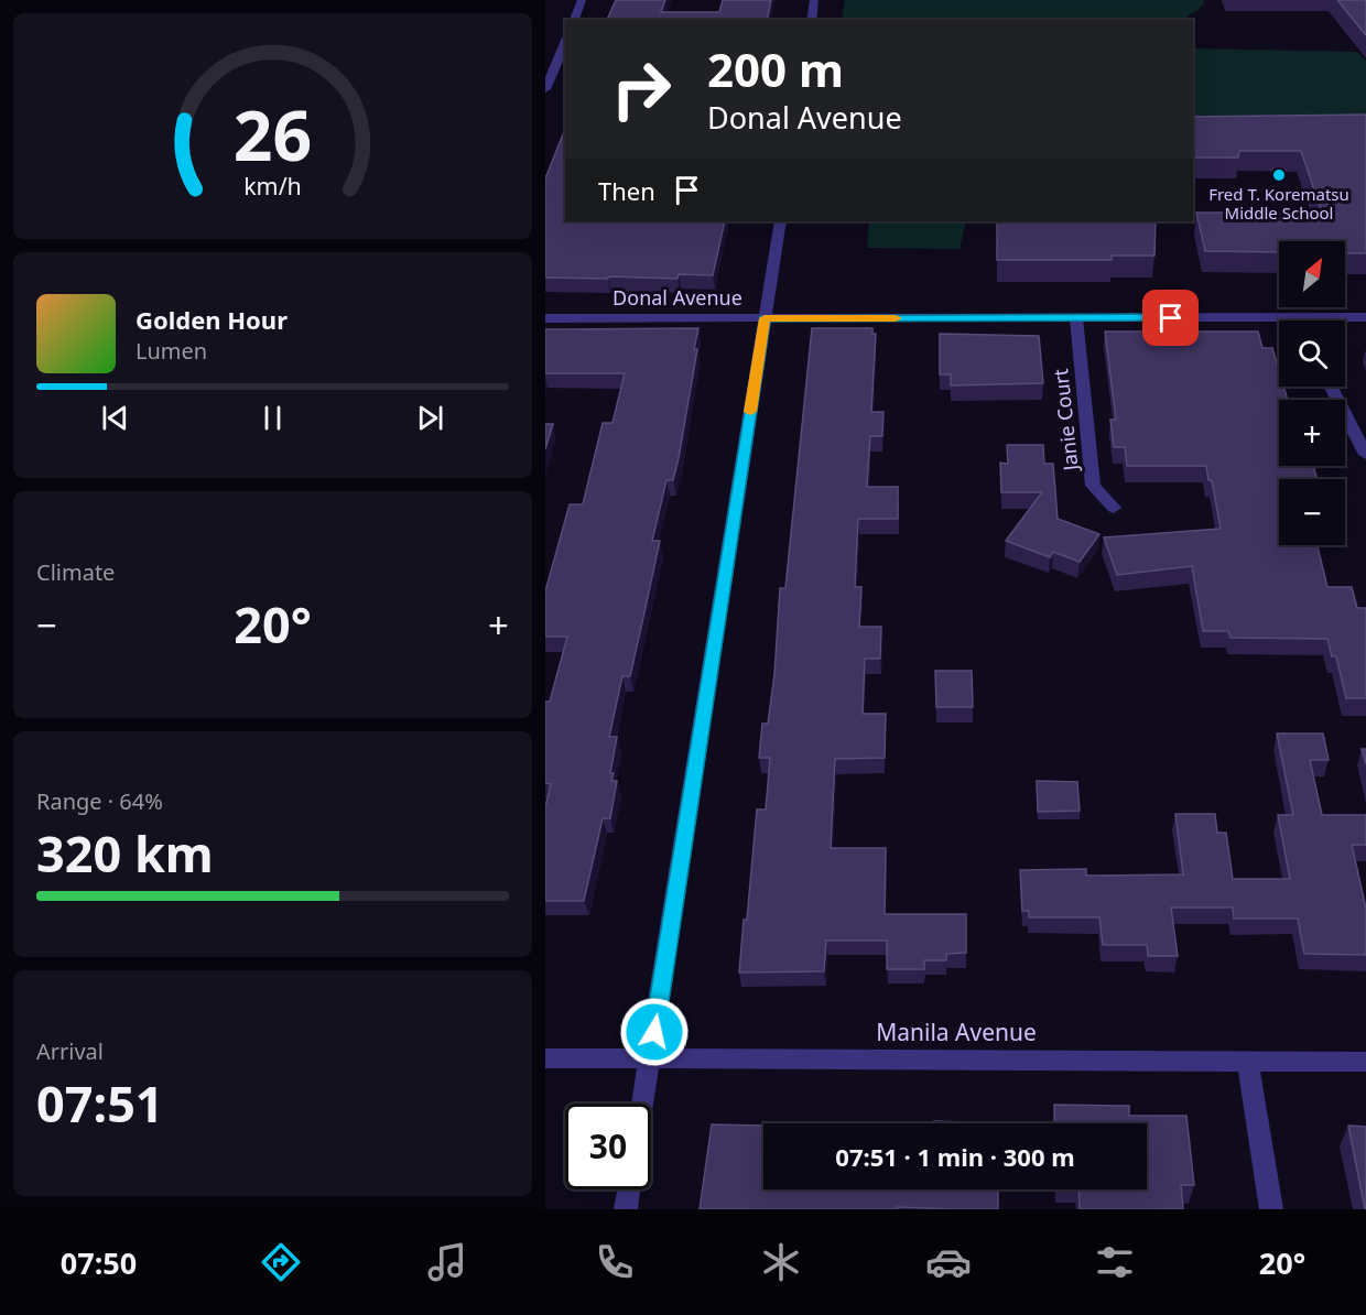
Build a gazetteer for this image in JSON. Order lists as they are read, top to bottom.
{
  "streets": {
    "street": ["Donal Avenue", "Janie Court", "Manila Avenue"]
  },
  "crossings": [
    ["Donal Avenue", "Janie Court"]
  ],
  "places": ["Fred T. Korematsu Middle School"],
  "north": "top right",
  "page": {
    "turn": ["200 m", "Donal Avenue"],
    "then": "Then",
    "map_buttons": ["+", "−"],
    "song": ["Golden Hour", "Lumen"],
    "tile": [
      "Climate",
      ["Range · 64%", "320 km"],
      ["Arrival", "07:51"]
    ],
    "heat": ["−", "20°", "+"],
    "limit": "30",
    "trip": "07:51 · 1 min · 300 m",
    "tabs": ["07:50", "20°"],
    "gauge": ["26", "km/h"]
  }
}
